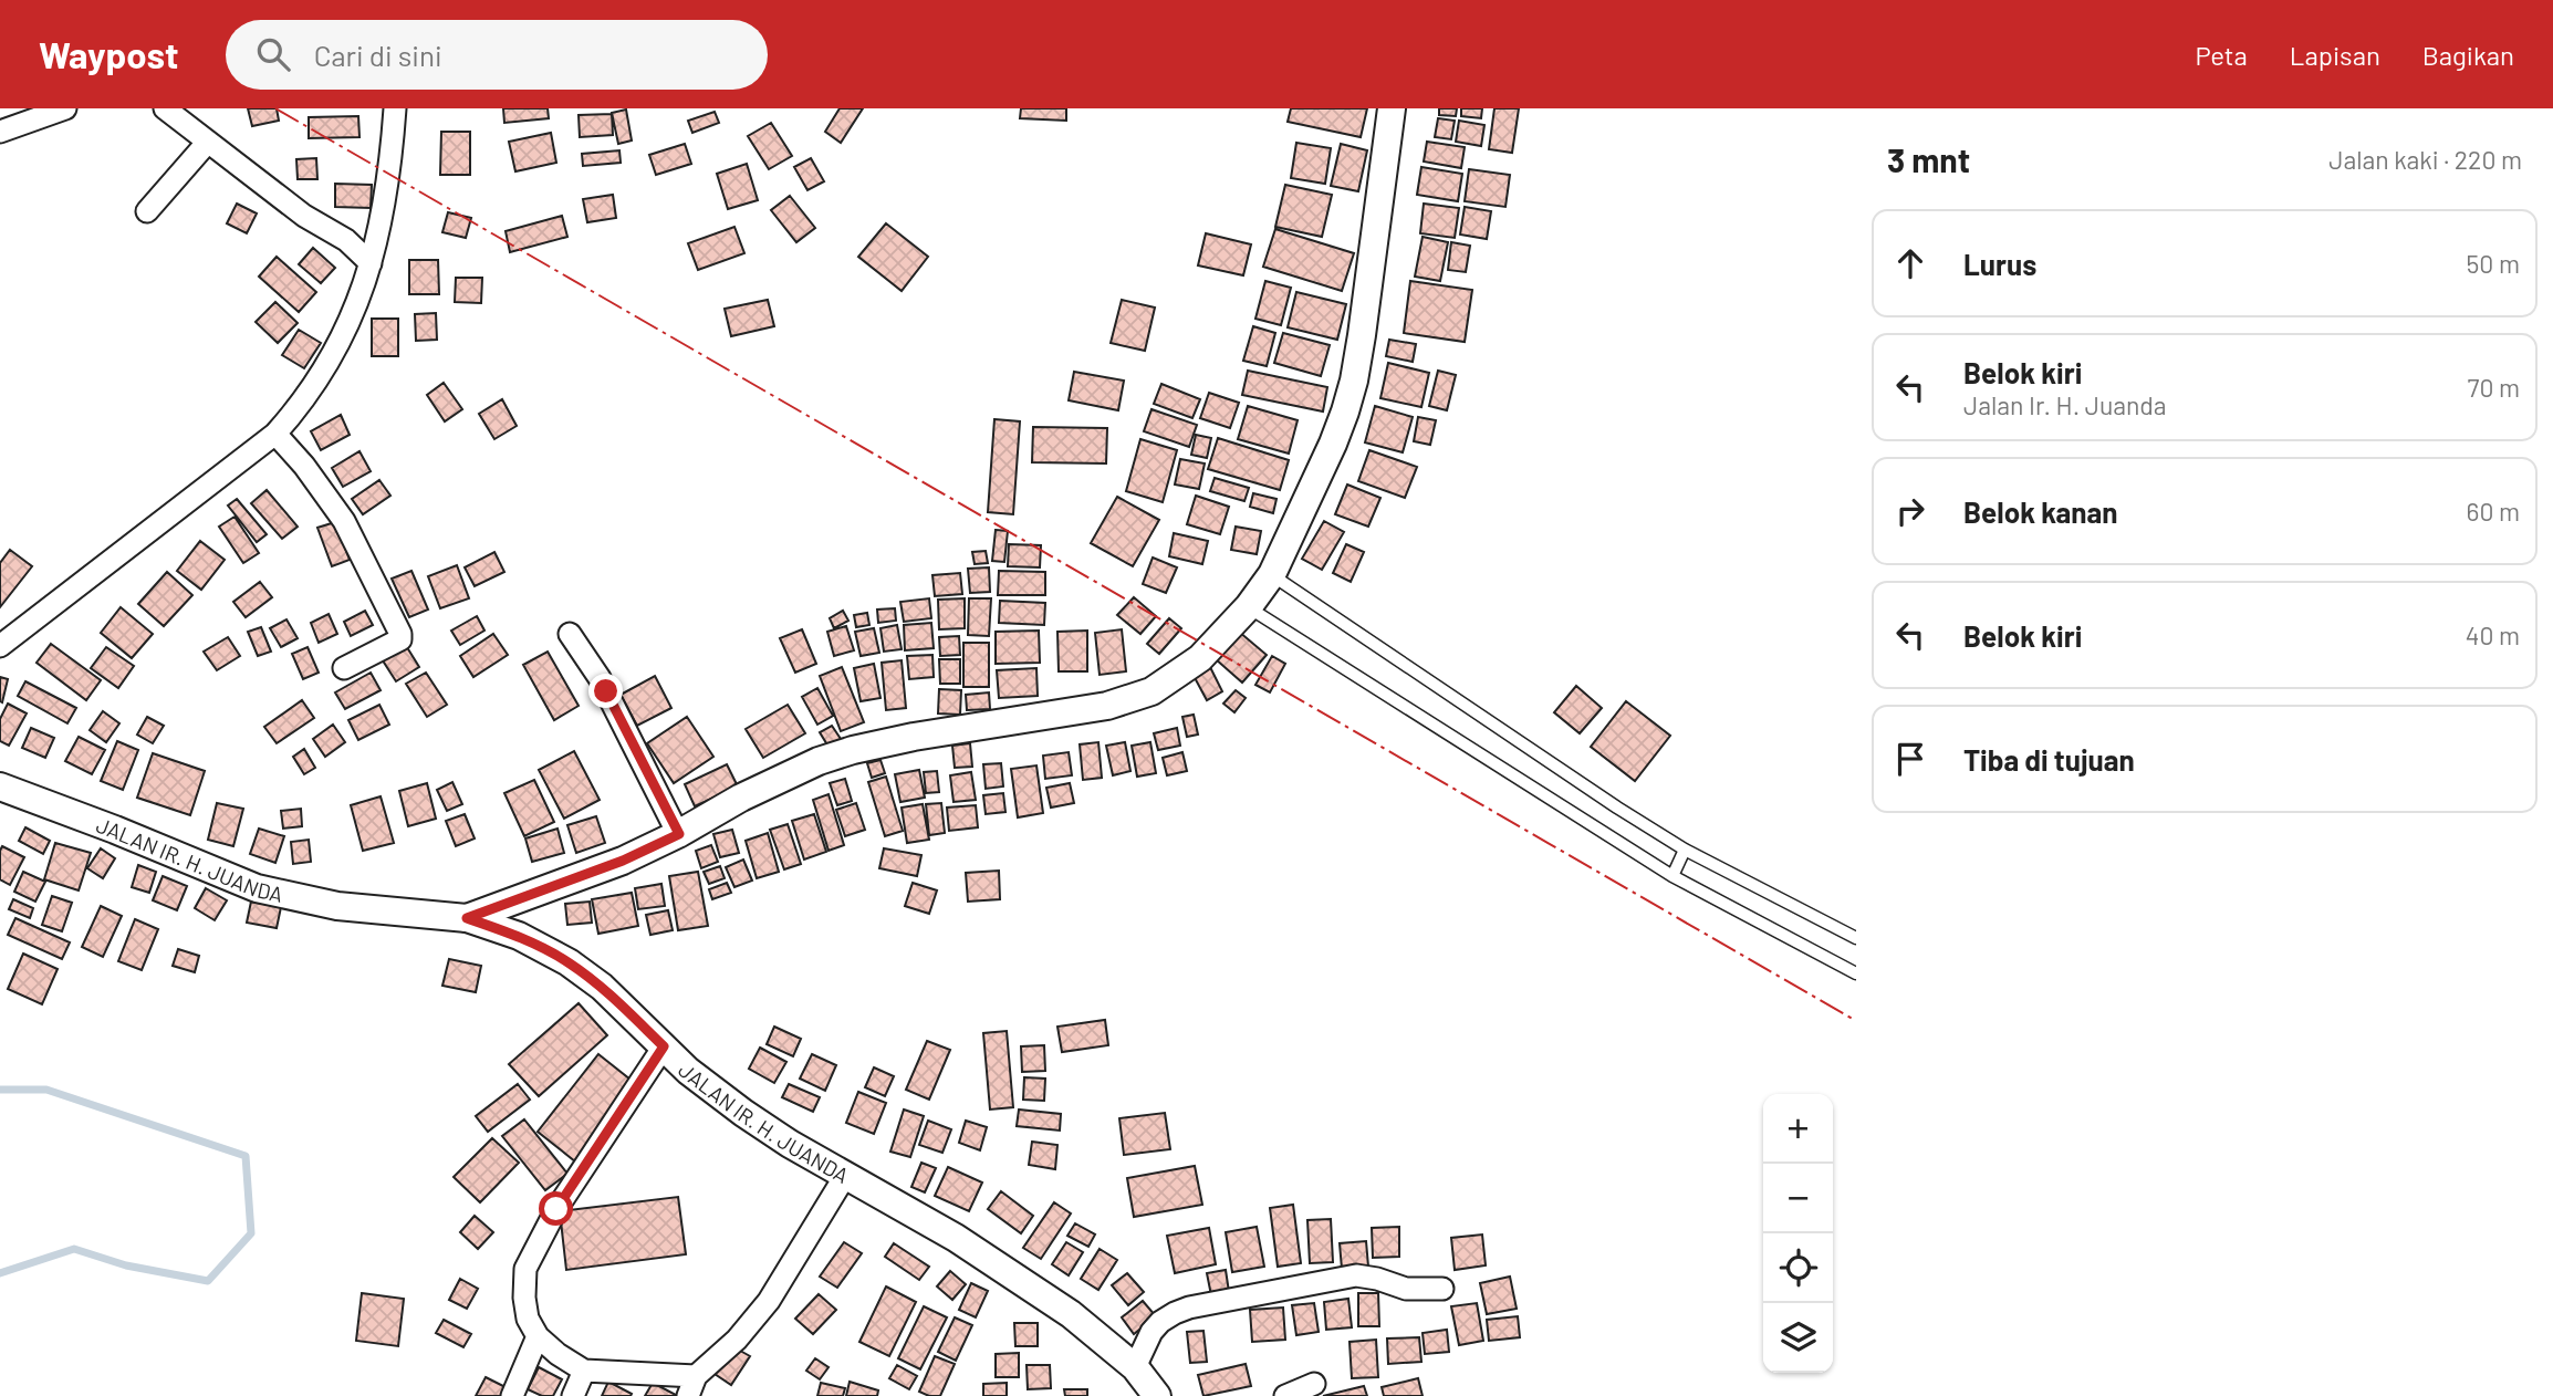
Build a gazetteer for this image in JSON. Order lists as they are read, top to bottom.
{
  "streets": {
    "street": ["JALAN IR. H. JUANDA"]
  },
  "page": {
    "header": "Waypost",
    "search": "Cari di sini",
    "nav": ["Peta", "Lapisan", "Bagikan"],
    "heading": ["3 mnt", "Jalan kaki · 220 m"],
    "list": [
      ["Lurus", "50 m"],
      ["Belok kiri", "Jalan Ir. H. Juanda", "70 m"],
      ["Belok kanan", "60 m"],
      ["Belok kiri", "40 m"],
      "Tiba di tujuan"
    ],
    "map_buttons": ["+", "−"]
  }
}
